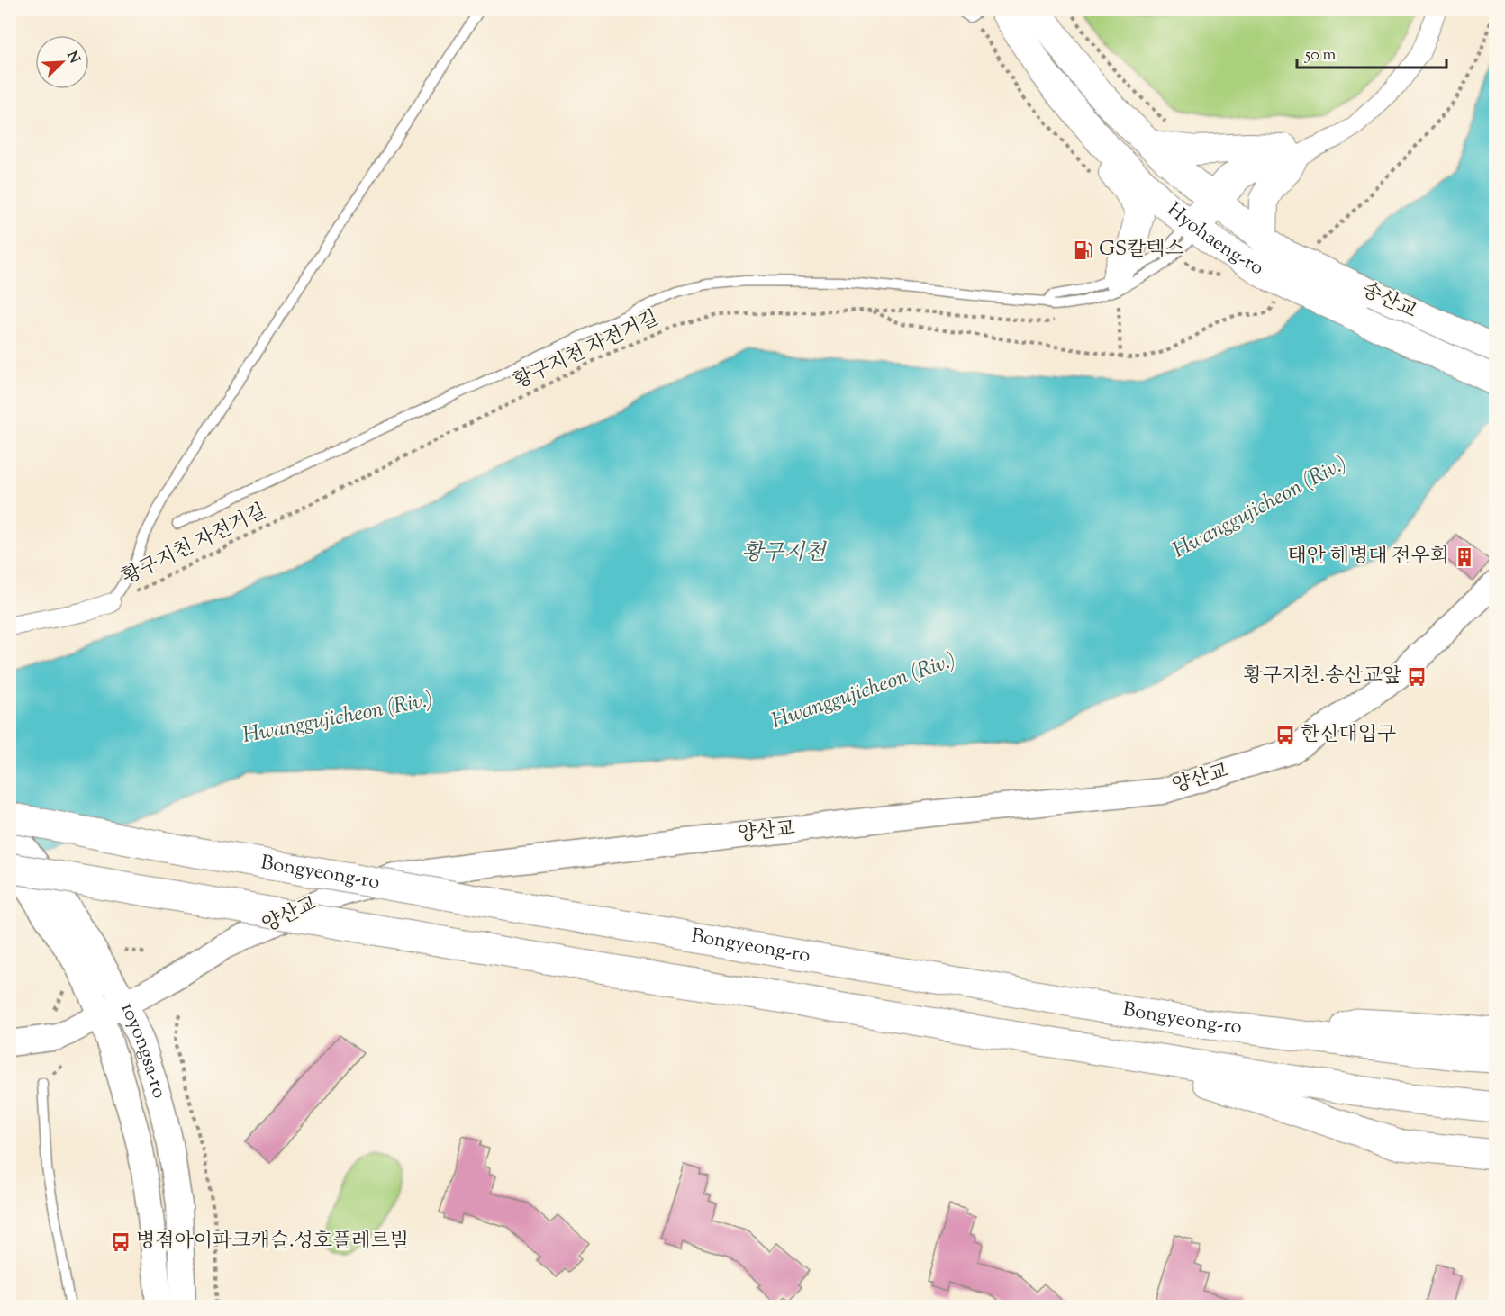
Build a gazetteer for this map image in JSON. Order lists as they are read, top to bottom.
{
  "streets": {
    "highway": ["Bongyeong-ro"],
    "main road": ["Hyohaeng-ro", "송산교"],
    "street": ["양산교", "10yongsa-ro"],
    "path": ["황구지천 자전거길"]
  },
  "crossings": [
    ["Hyohaeng-ro", "송산교"],
    ["양산교", "10yongsa-ro"]
  ],
  "water": ["Hwanggujicheon (Riv.)", "황구지천"],
  "places": {
    "fuel station": ["GS칼텍스"],
    "building": ["태안 해병대 전우회"],
    "bus stop": ["황구지천.송산교앞", "한신대입구", "병점아이파크캐슬.성호플레르빌"]
  },
  "scale_bar": "50 m",
  "north": "top right"
}
